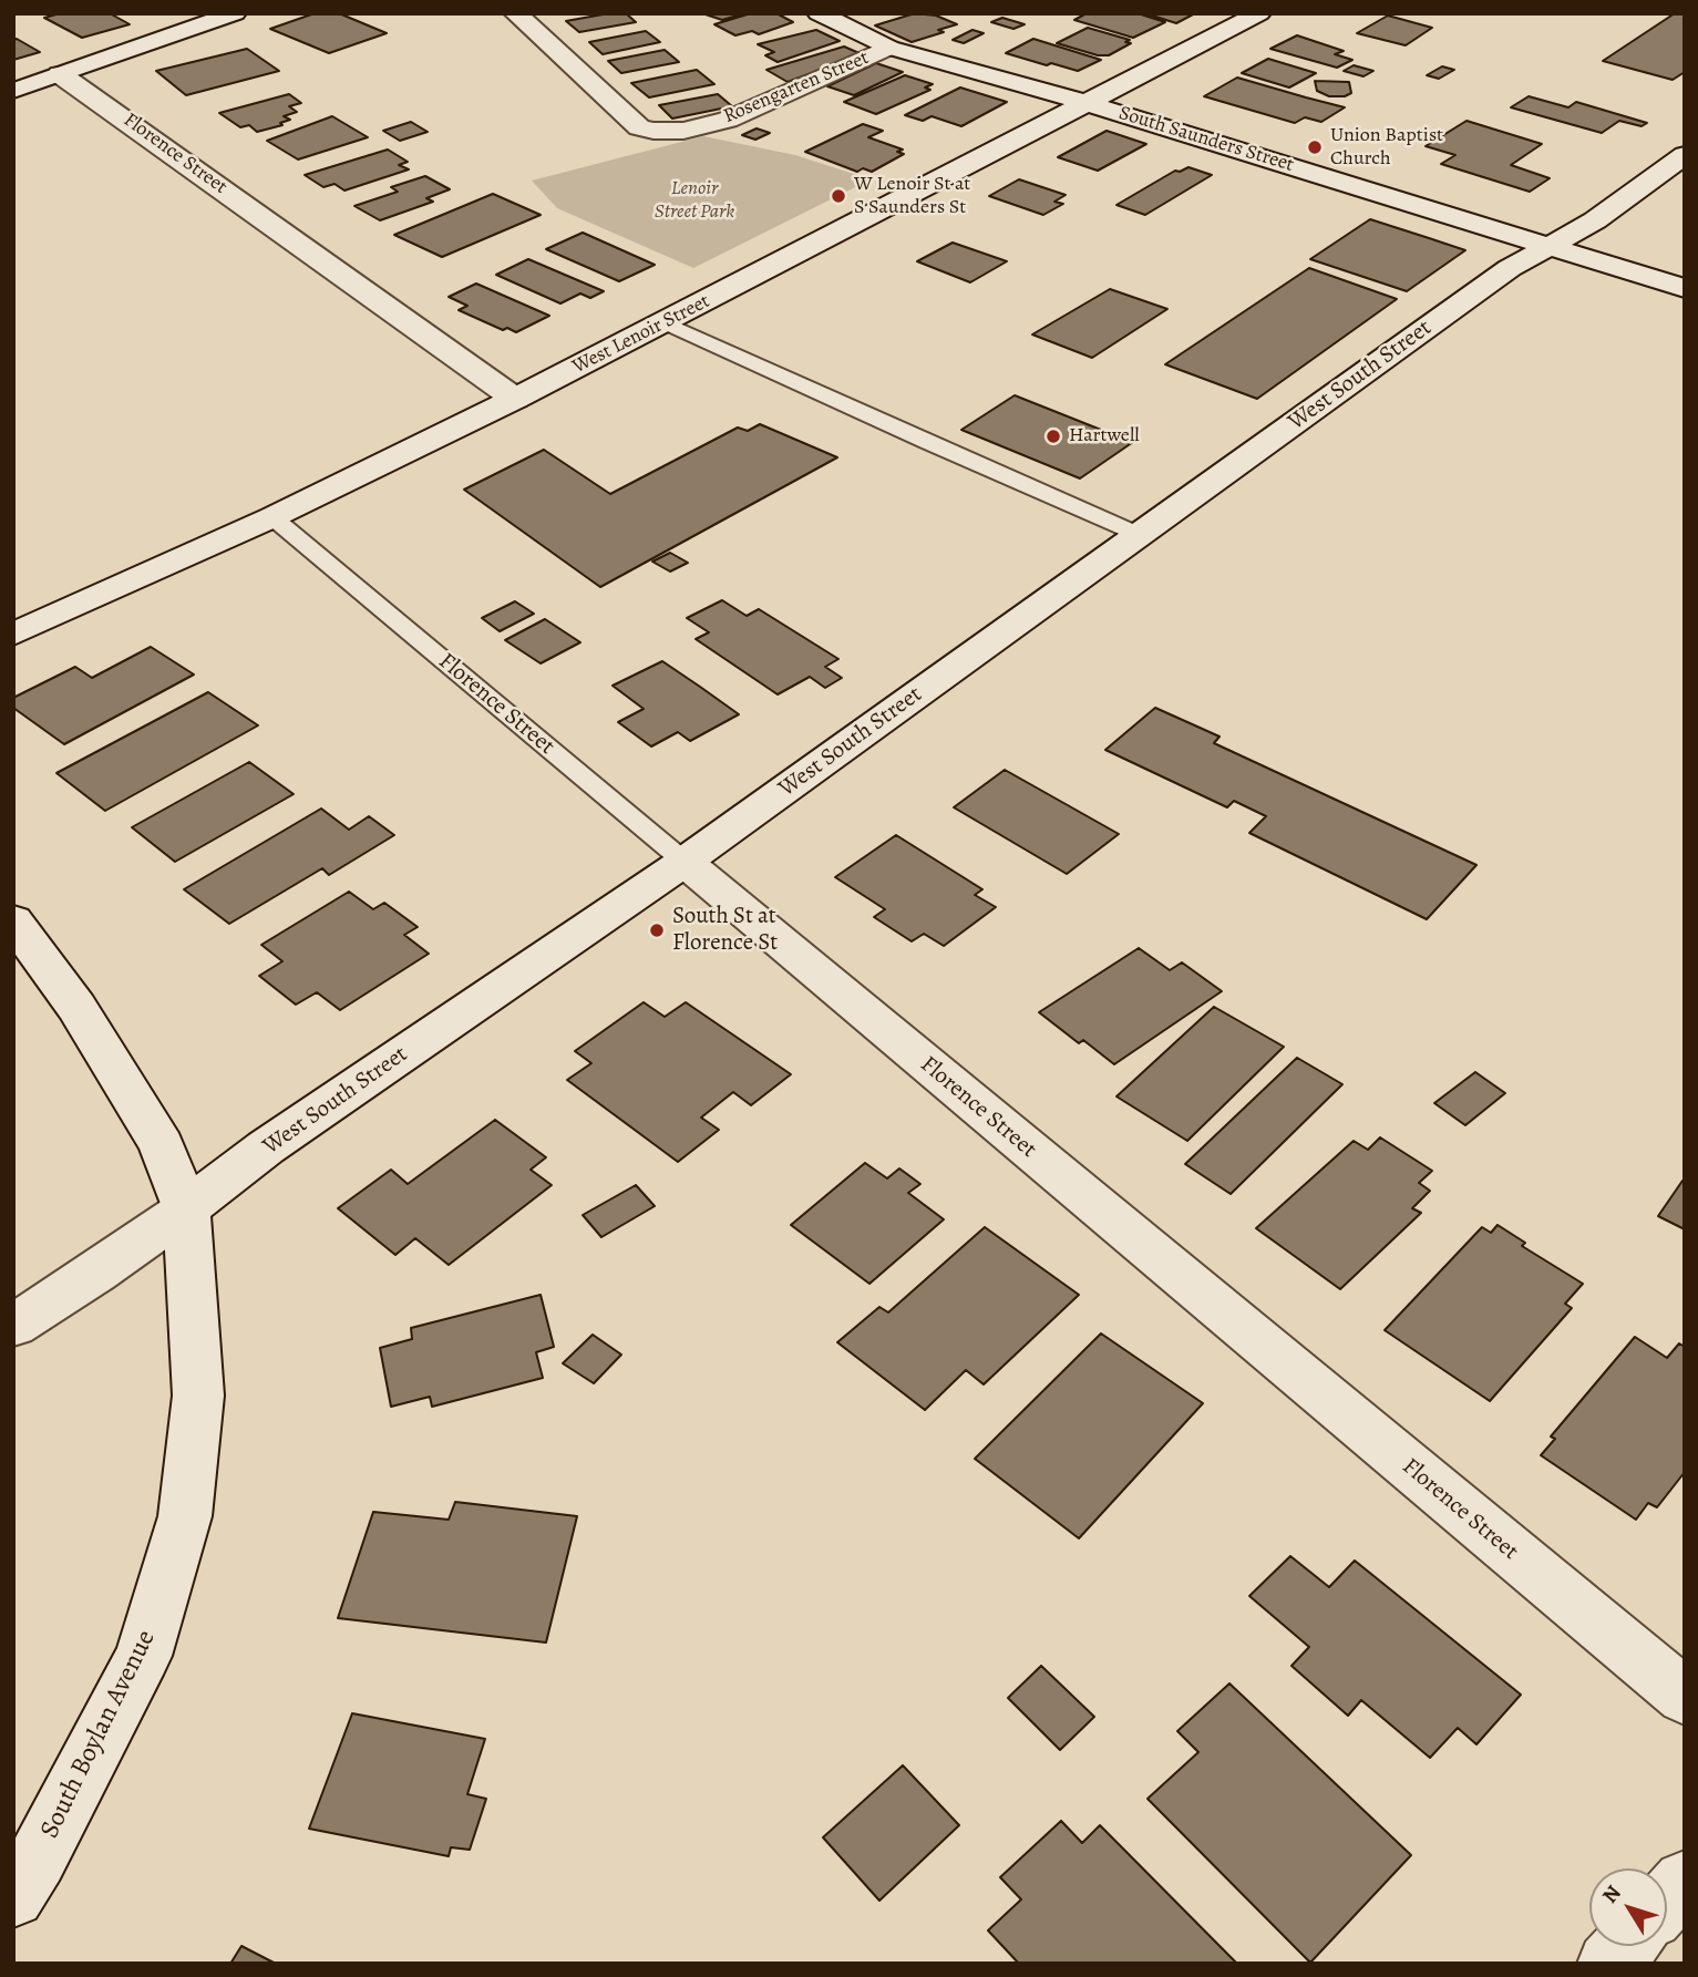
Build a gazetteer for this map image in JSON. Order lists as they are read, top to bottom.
{
  "streets": {
    "street": [
      "Rosengarten Street",
      "South Saunders Street",
      "Florence Street",
      "West Lenoir Street",
      "West South Street",
      "South Boylan Avenue"
    ]
  },
  "crossings": [
    ["Rosengarten Street", "South Saunders Street"],
    ["South Saunders Street", "West Lenoir Street"],
    ["South Saunders Street", "West South Street"],
    ["Florence Street", "West Lenoir Street"],
    ["Florence Street", "West South Street"],
    ["West South Street", "South Boylan Avenue"]
  ],
  "parks": ["Lenoir Street Park"],
  "places": [
    "Union Baptist Church",
    "W Lenoir St at S Saunders St",
    "Hartwell",
    "South St at Florence St"
  ],
  "north": "top left"
}
